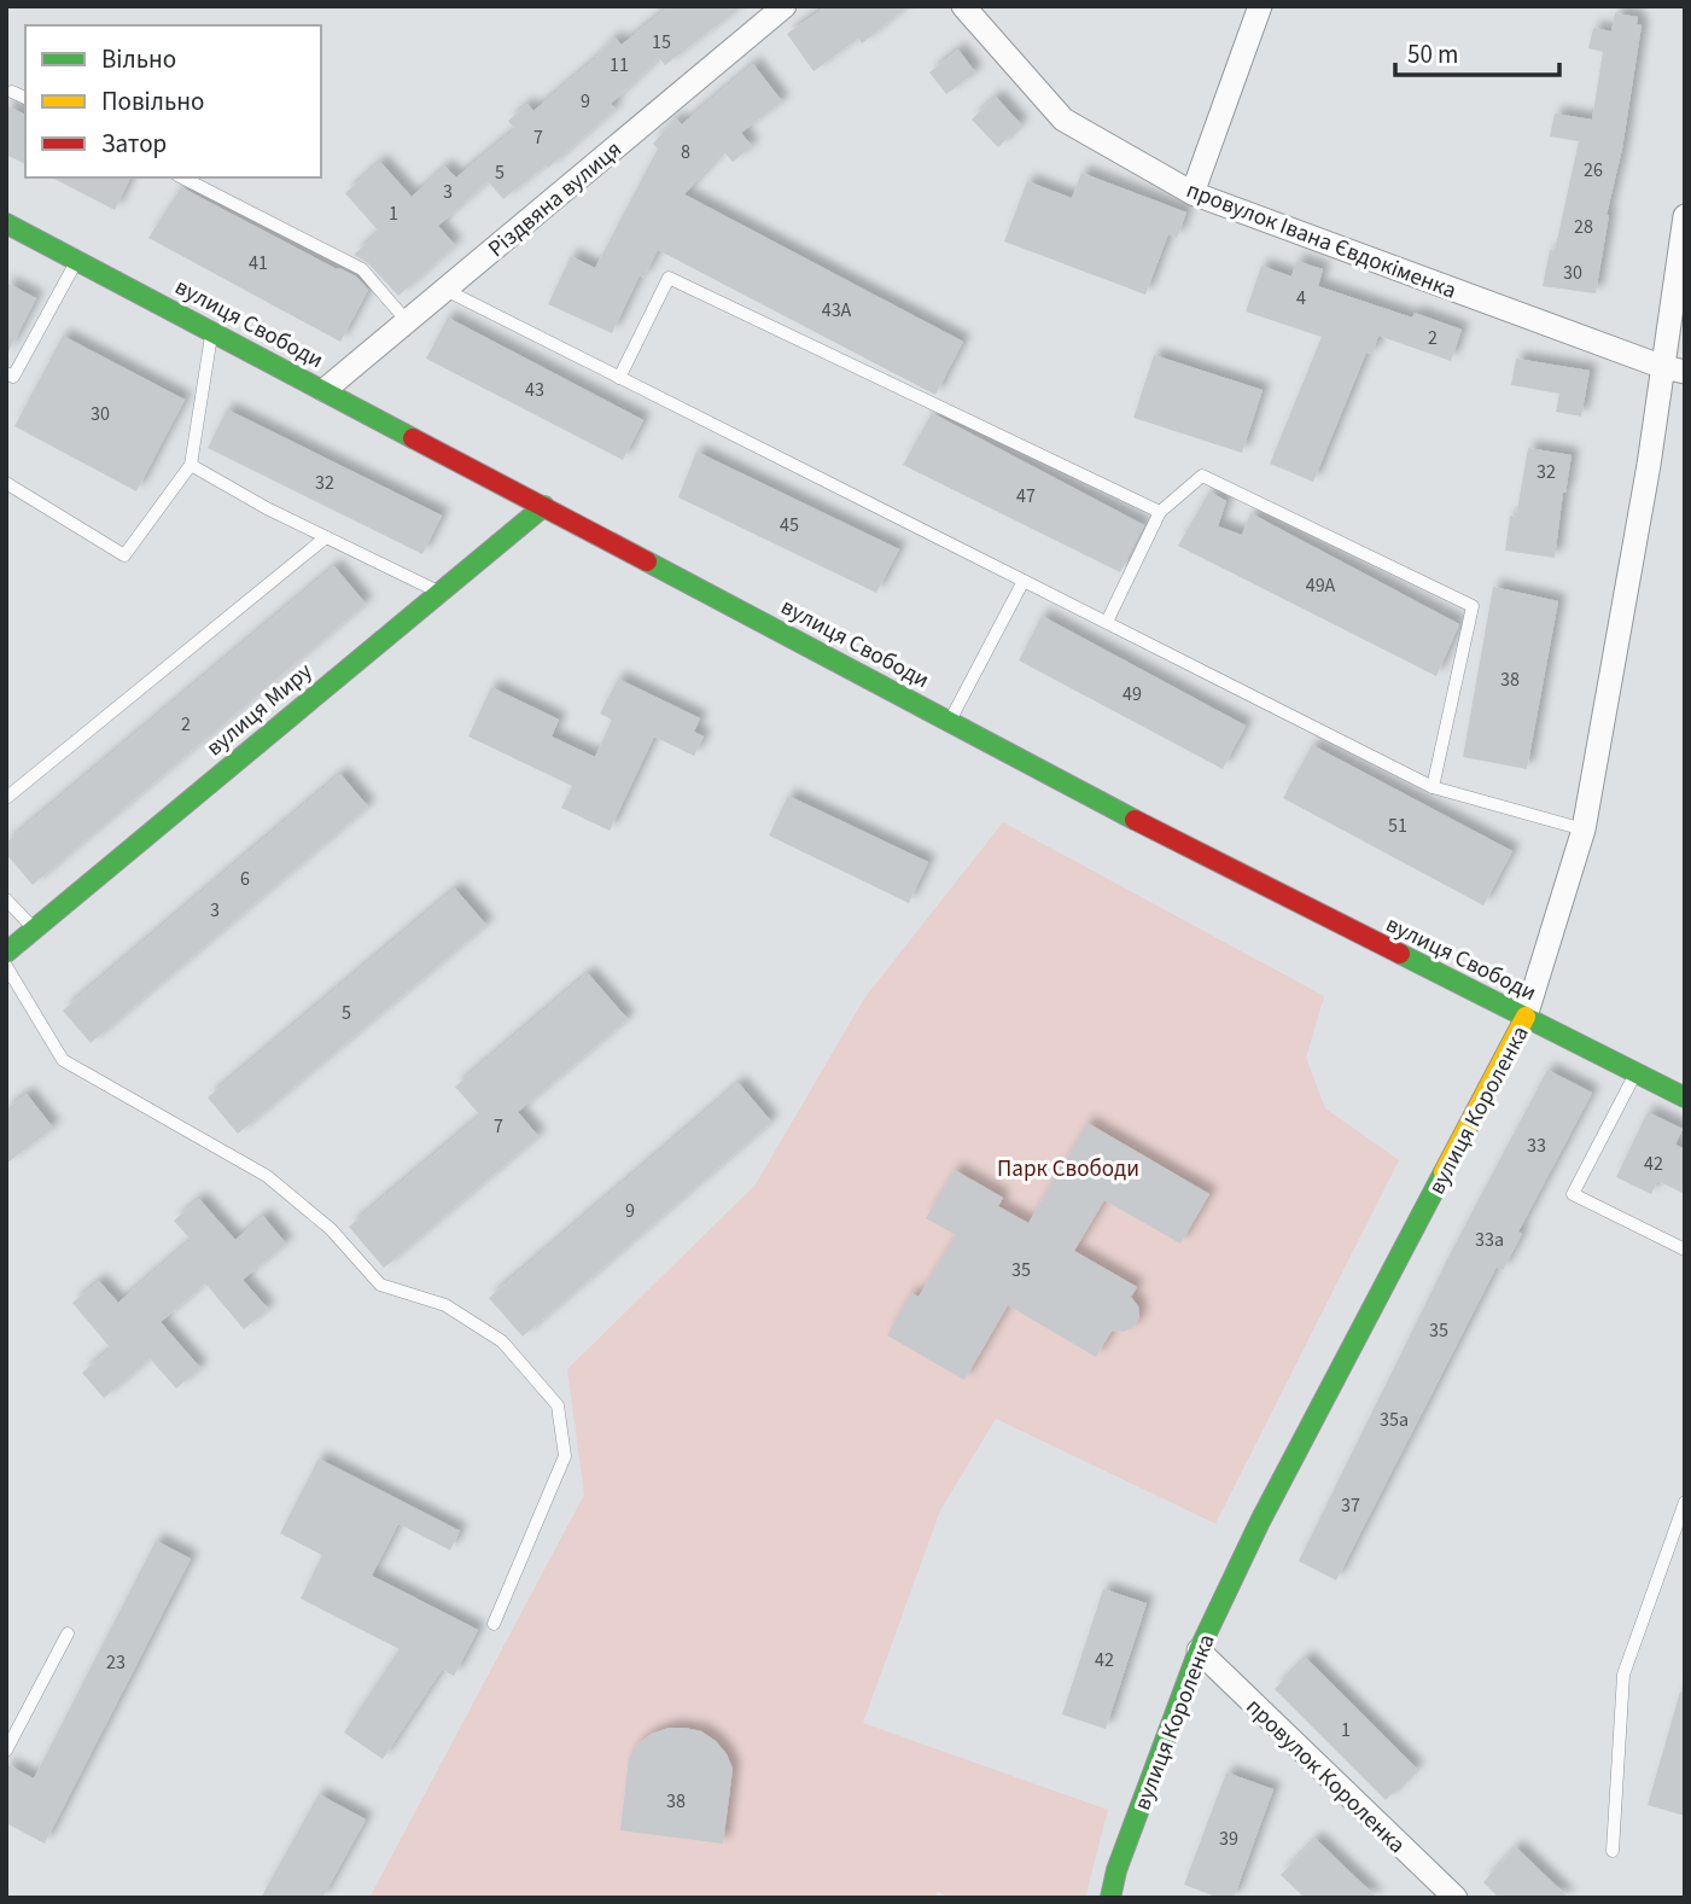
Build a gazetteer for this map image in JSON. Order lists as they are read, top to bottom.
{
  "streets": {
    "main road": ["вулиця Свободи", "вулиця Миру", "вулиця Короленка"],
    "street": ["Різдвяна вулиця", "провулок Івана Євдокіменка", "провулок Короленка"]
  },
  "crossings": [
    ["Різдвяна вулиця", "вулиця Свободи"],
    ["провулок Івана Євдокіменка", "вулиця Короленка"],
    ["вулиця Свободи", "вулиця Миру"],
    ["вулиця Свободи", "вулиця Короленка"],
    ["вулиця Короленка", "провулок Короленка"]
  ],
  "parks": ["Парк Свободи"],
  "house_numbers": [
    "15",
    "11",
    "9",
    "7",
    "8",
    "26",
    "5",
    "3",
    "1",
    "28",
    "41",
    "30",
    "4",
    "43А",
    "2",
    "43",
    "30",
    "32",
    "32",
    "47",
    "45",
    "49А",
    "38",
    "49",
    "2",
    "51",
    "6",
    "3",
    "5",
    "7",
    "33",
    "42",
    "9",
    "33а",
    "35",
    "35",
    "35а",
    "37",
    "42",
    "23",
    "1",
    "38",
    "39"
  ],
  "legend": ["Вільно", "Повільно", "Затор"],
  "scale_bar": "50 m"
}
